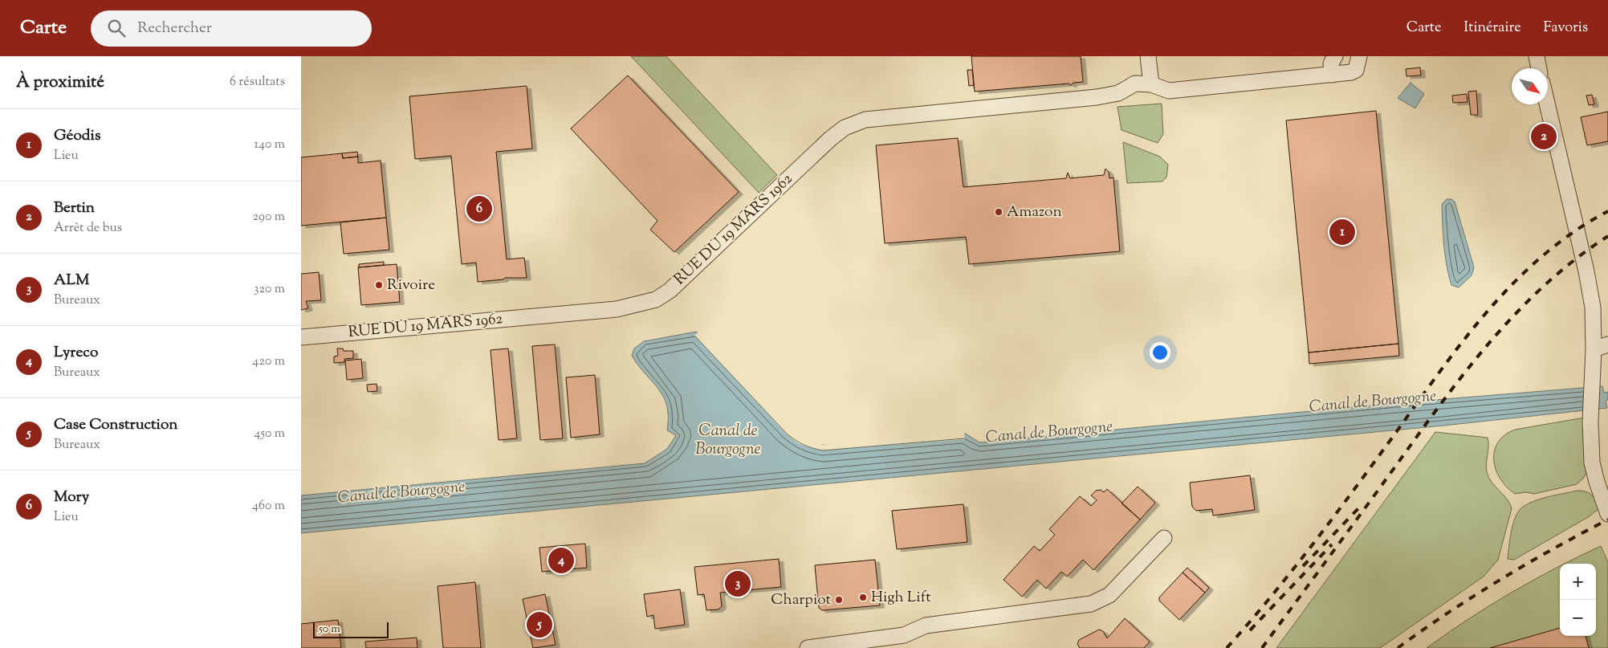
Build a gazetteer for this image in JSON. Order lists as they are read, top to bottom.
{
  "streets": {
    "street": ["RUE DU 19 MARS 1962"]
  },
  "water": ["Canal de Bourgogne"],
  "places": [
    "Amazon",
    "Rivoire",
    "High Lift",
    "Charpiot"
  ],
  "scale_bar": "50 m",
  "north": "bottom right",
  "page": {
    "header": "Carte",
    "search": "Rechercher",
    "nav": ["Carte", "Itinéraire", "Favoris"],
    "heading": ["À proximité", "6 résultats"],
    "list": [
      {
        "mark": "1",
        "name": "Géodis",
        "note": "Lieu",
        "value": "140 m"
      },
      {
        "mark": "2",
        "name": "Bertin",
        "note": "Arrêt de bus",
        "value": "290 m"
      },
      {
        "mark": "3",
        "name": "ALM",
        "note": "Bureaux",
        "value": "320 m"
      },
      {
        "mark": "4",
        "name": "Lyreco",
        "note": "Bureaux",
        "value": "420 m"
      },
      {
        "mark": "5",
        "name": "Case Construction",
        "note": "Bureaux",
        "value": "450 m"
      },
      {
        "mark": "6",
        "name": "Mory",
        "note": "Lieu",
        "value": "460 m"
      }
    ],
    "pins": [
      "2",
      "6",
      "1",
      "4",
      "3",
      "5"
    ],
    "map_buttons": ["+", "−"],
    "scale": "50 m"
  }
}
